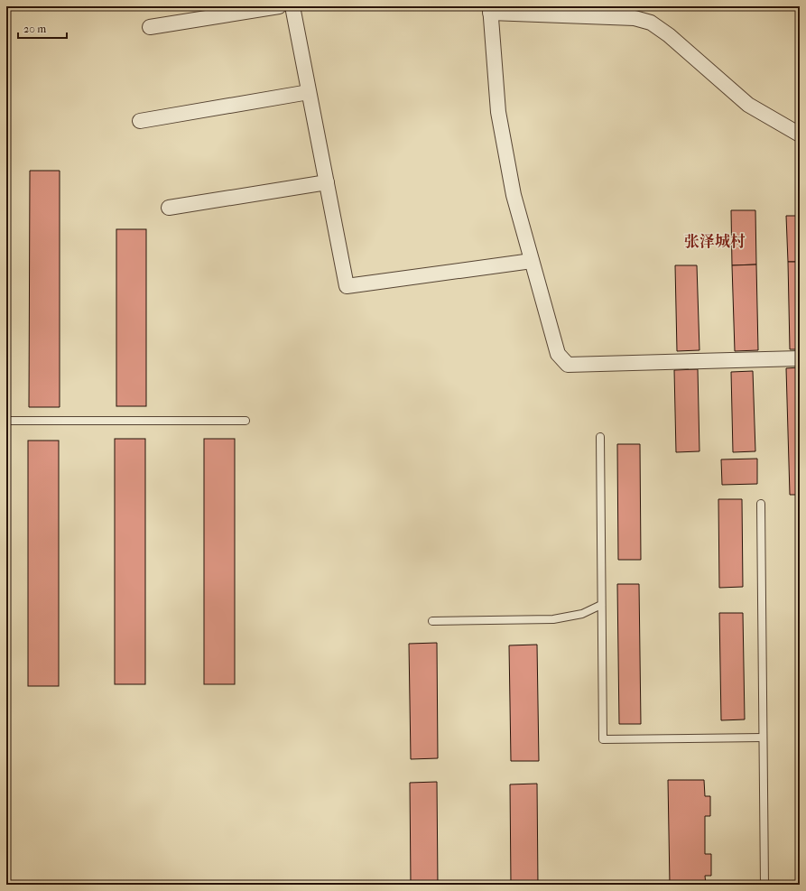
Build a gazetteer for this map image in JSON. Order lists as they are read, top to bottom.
{
  "districts": ["张泽城村"],
  "scale_bar": "20 m"
}
